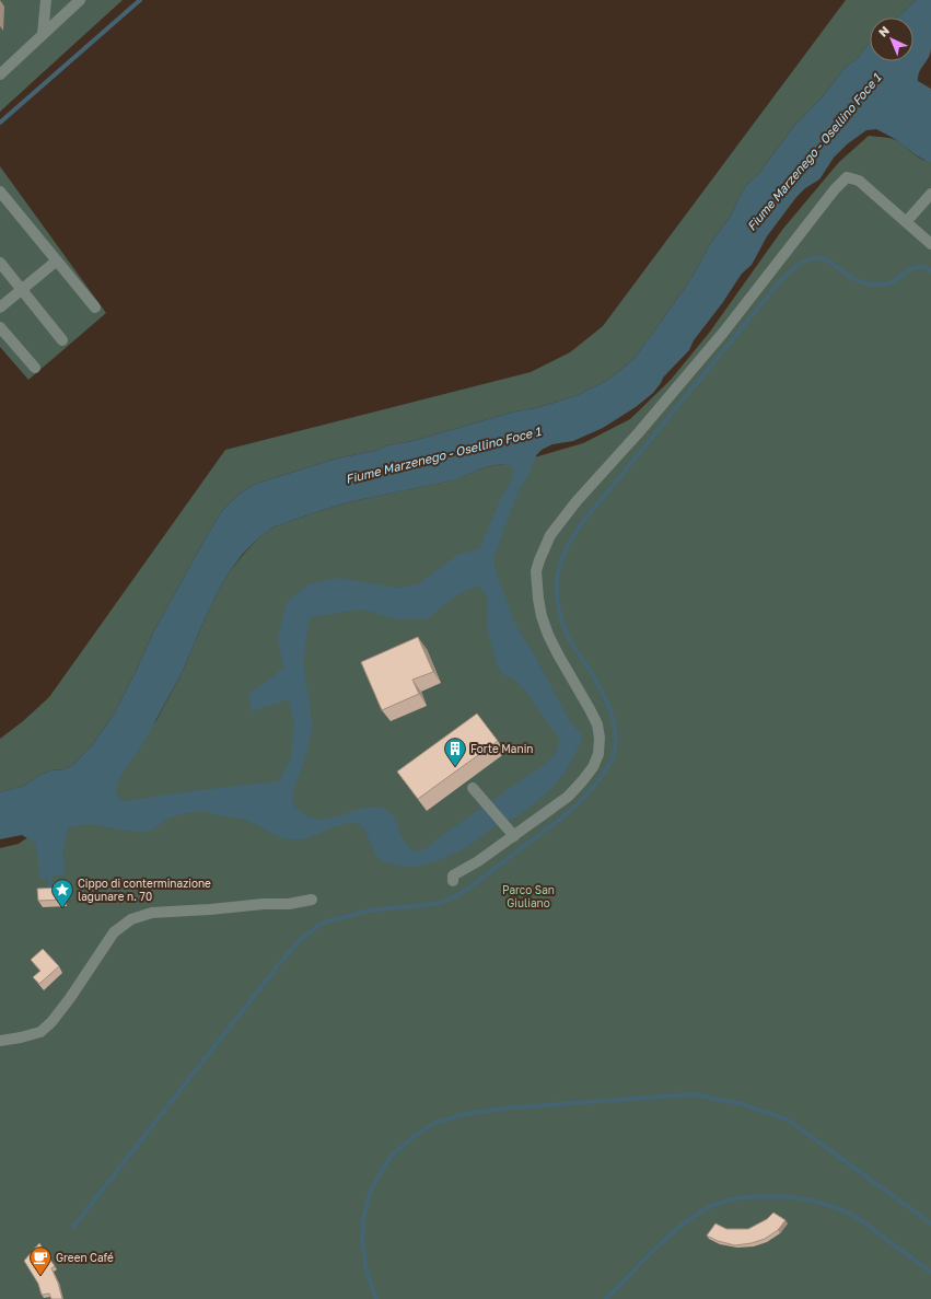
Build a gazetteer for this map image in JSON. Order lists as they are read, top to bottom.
{
  "water": ["Fiume Marzenego - Osellino Foce 1"],
  "parks": ["Parco San Giuliano"],
  "places": {
    "building": ["Forte Manin"],
    "place": ["Cippo di conterminazione lagunare n. 70"],
    "cafe": ["Green Café"]
  },
  "north": "top left"
}
